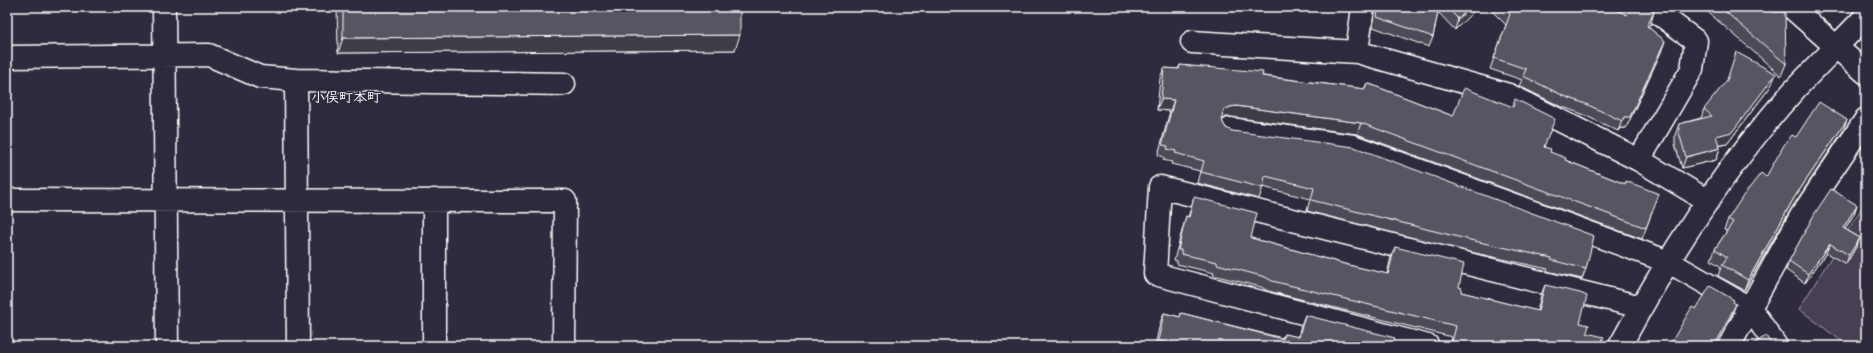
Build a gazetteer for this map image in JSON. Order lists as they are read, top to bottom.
{
  "districts": ["小俣町本町"]
}
